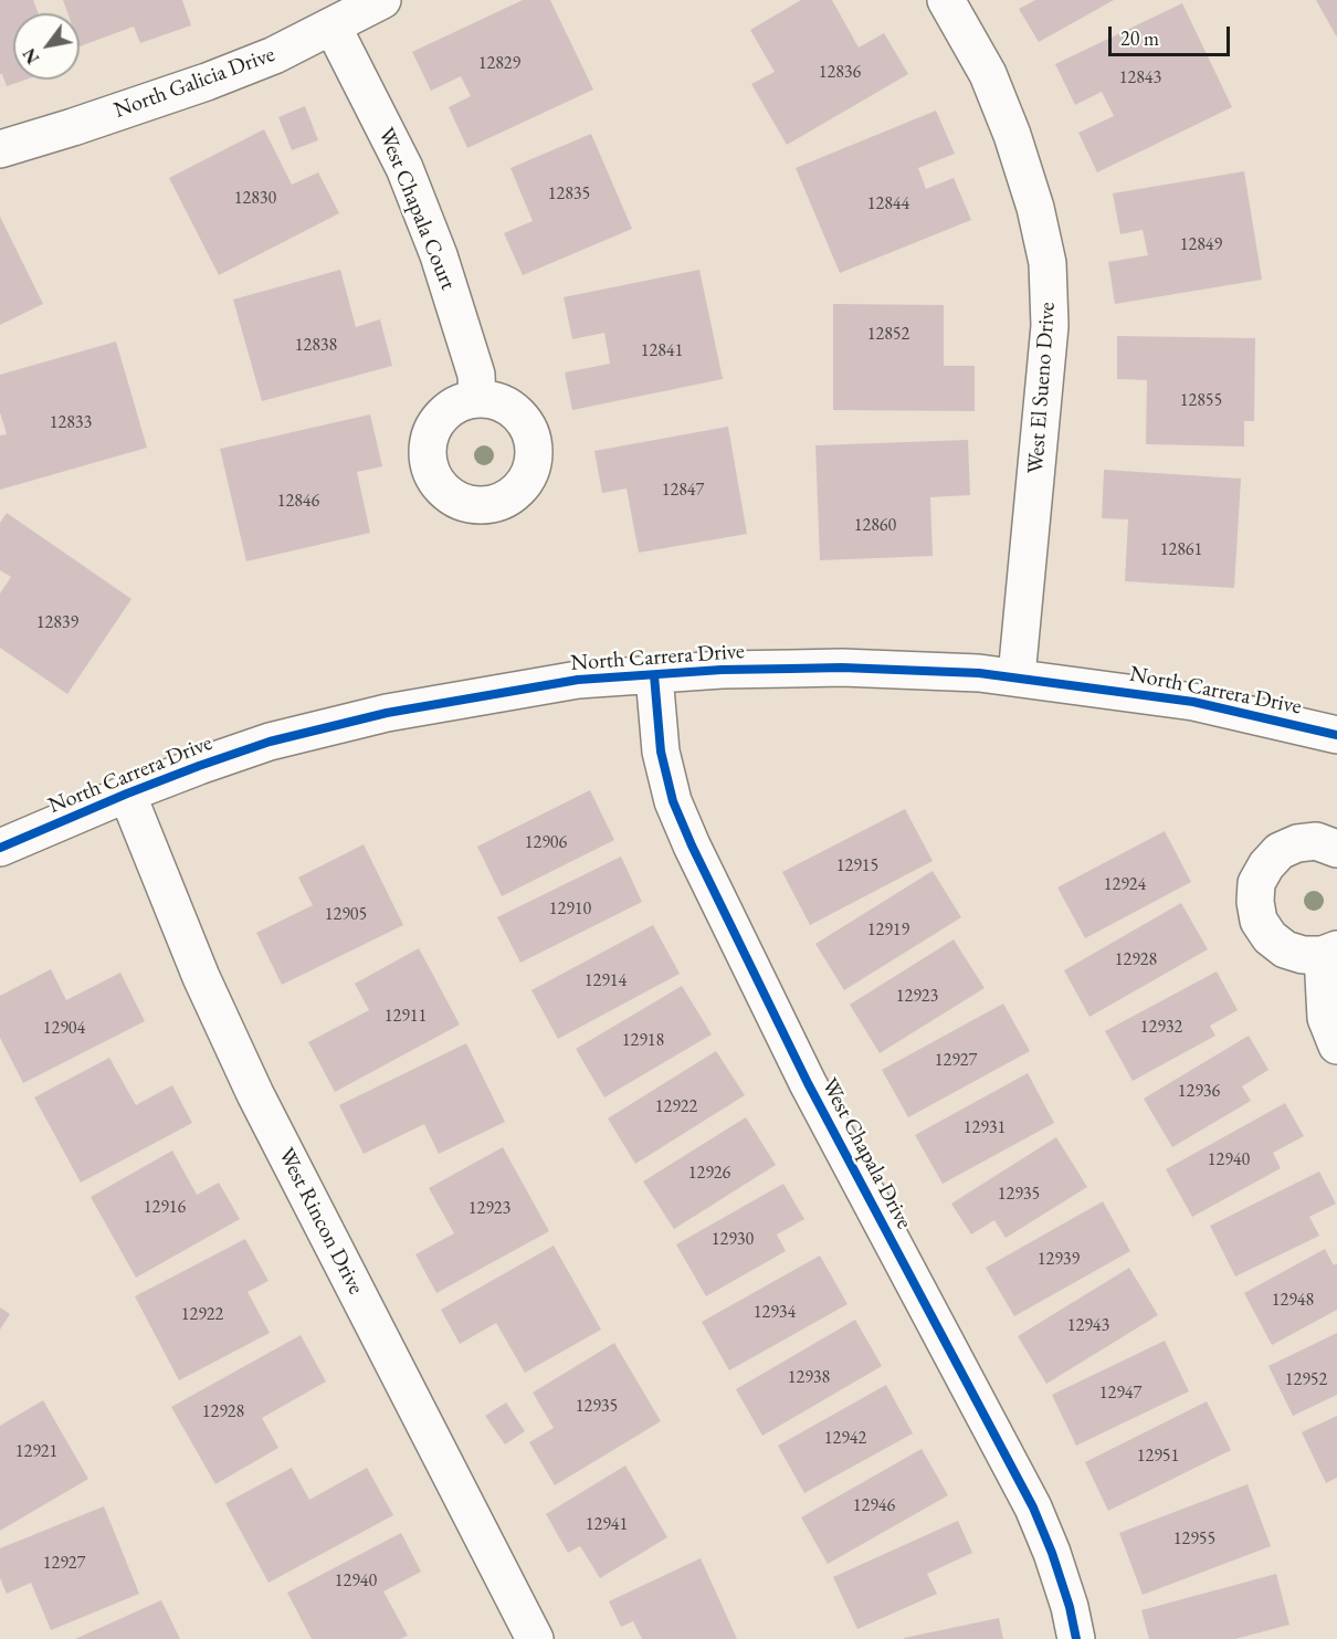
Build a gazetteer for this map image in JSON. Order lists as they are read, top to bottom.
{
  "streets": {
    "street": [
      "North Galicia Drive",
      "West Chapala Court",
      "West El Sueno Drive",
      "North Carrera Drive",
      "West Chapala Drive",
      "West Rincon Drive"
    ]
  },
  "crossings": [
    ["North Galicia Drive", "West Chapala Court"],
    ["West El Sueno Drive", "North Carrera Drive"],
    ["North Carrera Drive", "West Chapala Drive"],
    ["North Carrera Drive", "West Rincon Drive"]
  ],
  "house_numbers": [
    "12829",
    "12836",
    "12843",
    "12835",
    "12830",
    "12844",
    "12849",
    "12852",
    "12838",
    "12841",
    "12855",
    "12833",
    "12847",
    "12846",
    "12860",
    "12861",
    "12839",
    "12906",
    "12915",
    "12924",
    "12910",
    "12905",
    "12919",
    "12928",
    "12914",
    "12923",
    "12911",
    "12932",
    "12904",
    "12918",
    "12927",
    "12936",
    "12922",
    "12931",
    "12940",
    "12926",
    "12935",
    "12916",
    "12923",
    "12930",
    "12939",
    "12948",
    "12934",
    "12922",
    "12943",
    "12938",
    "12952",
    "12947",
    "12935",
    "12928",
    "12942",
    "12921",
    "12951",
    "12946",
    "12941",
    "12955",
    "12927",
    "12940"
  ],
  "scale_bar": "20 m",
  "north": "bottom left"
}
